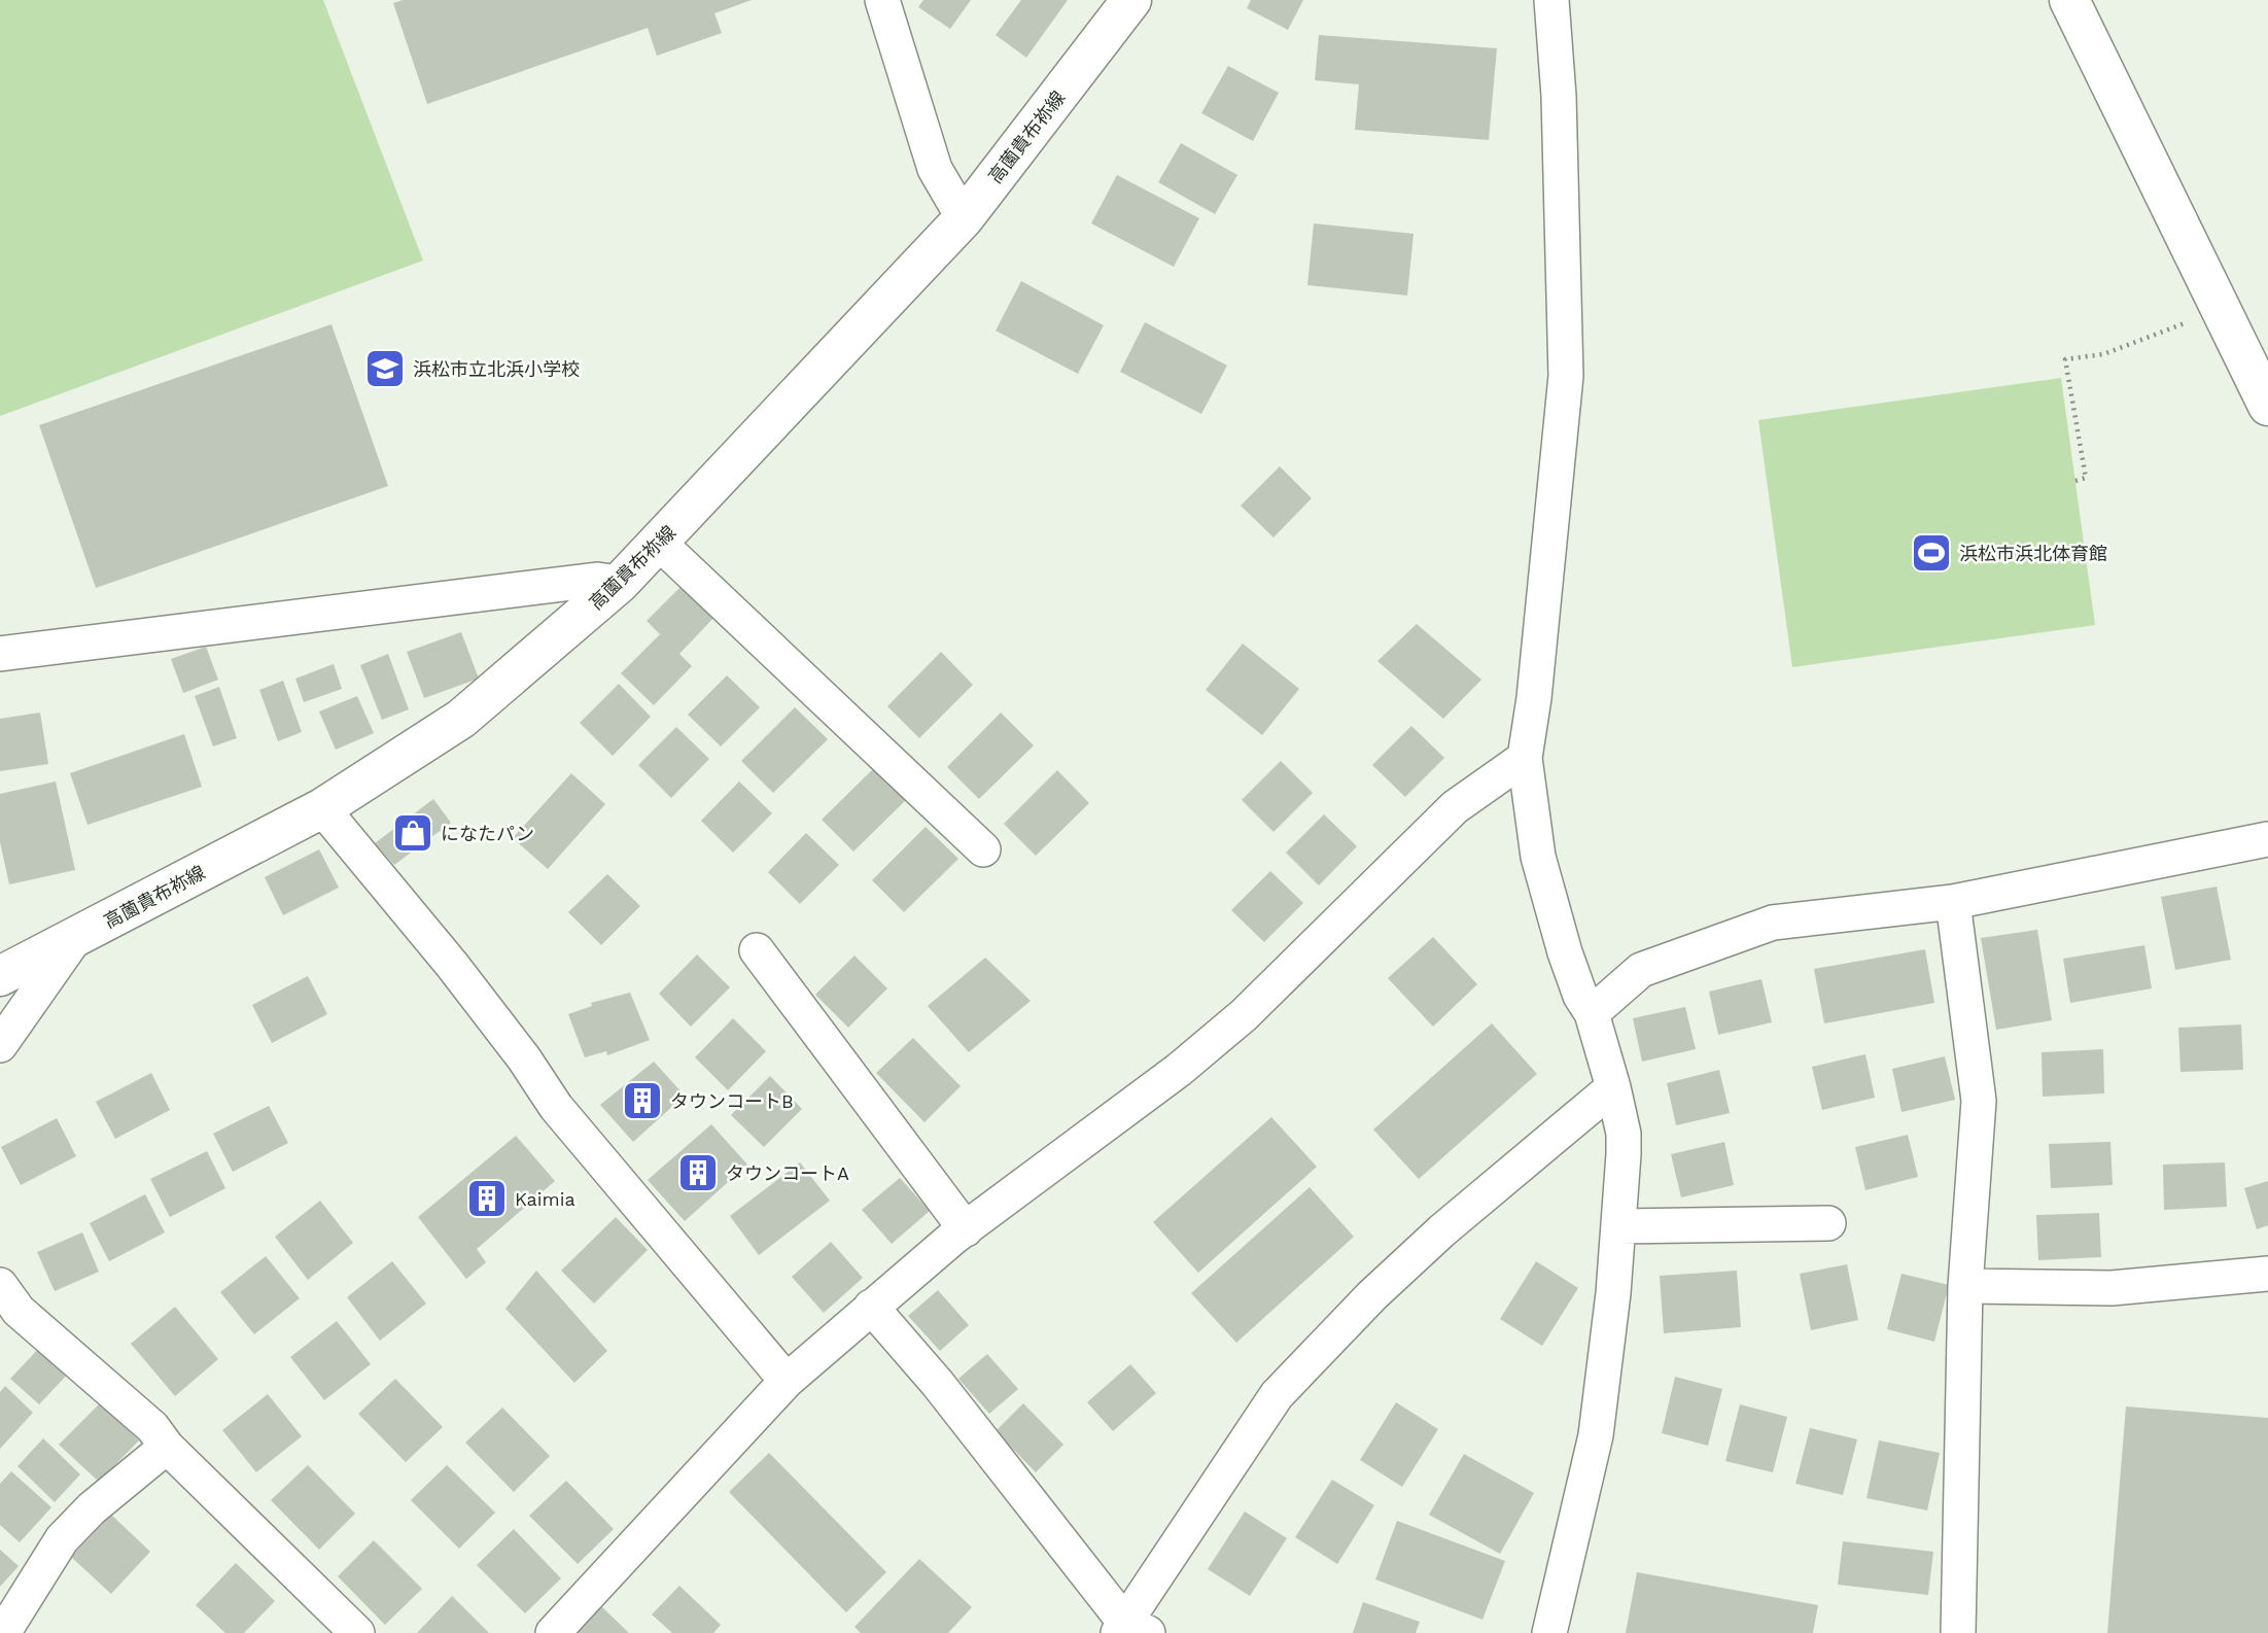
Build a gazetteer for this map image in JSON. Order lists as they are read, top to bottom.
{
  "streets": {
    "main road": ["高薗貴布祢線"]
  },
  "places": {
    "school or university": ["浜松市立北浜小学校"],
    "sports": ["浜松市浜北体育館"],
    "shop": ["になたパン"],
    "building": ["タウンコートB", "タウンコートA", "Kaimia"]
  }
}
